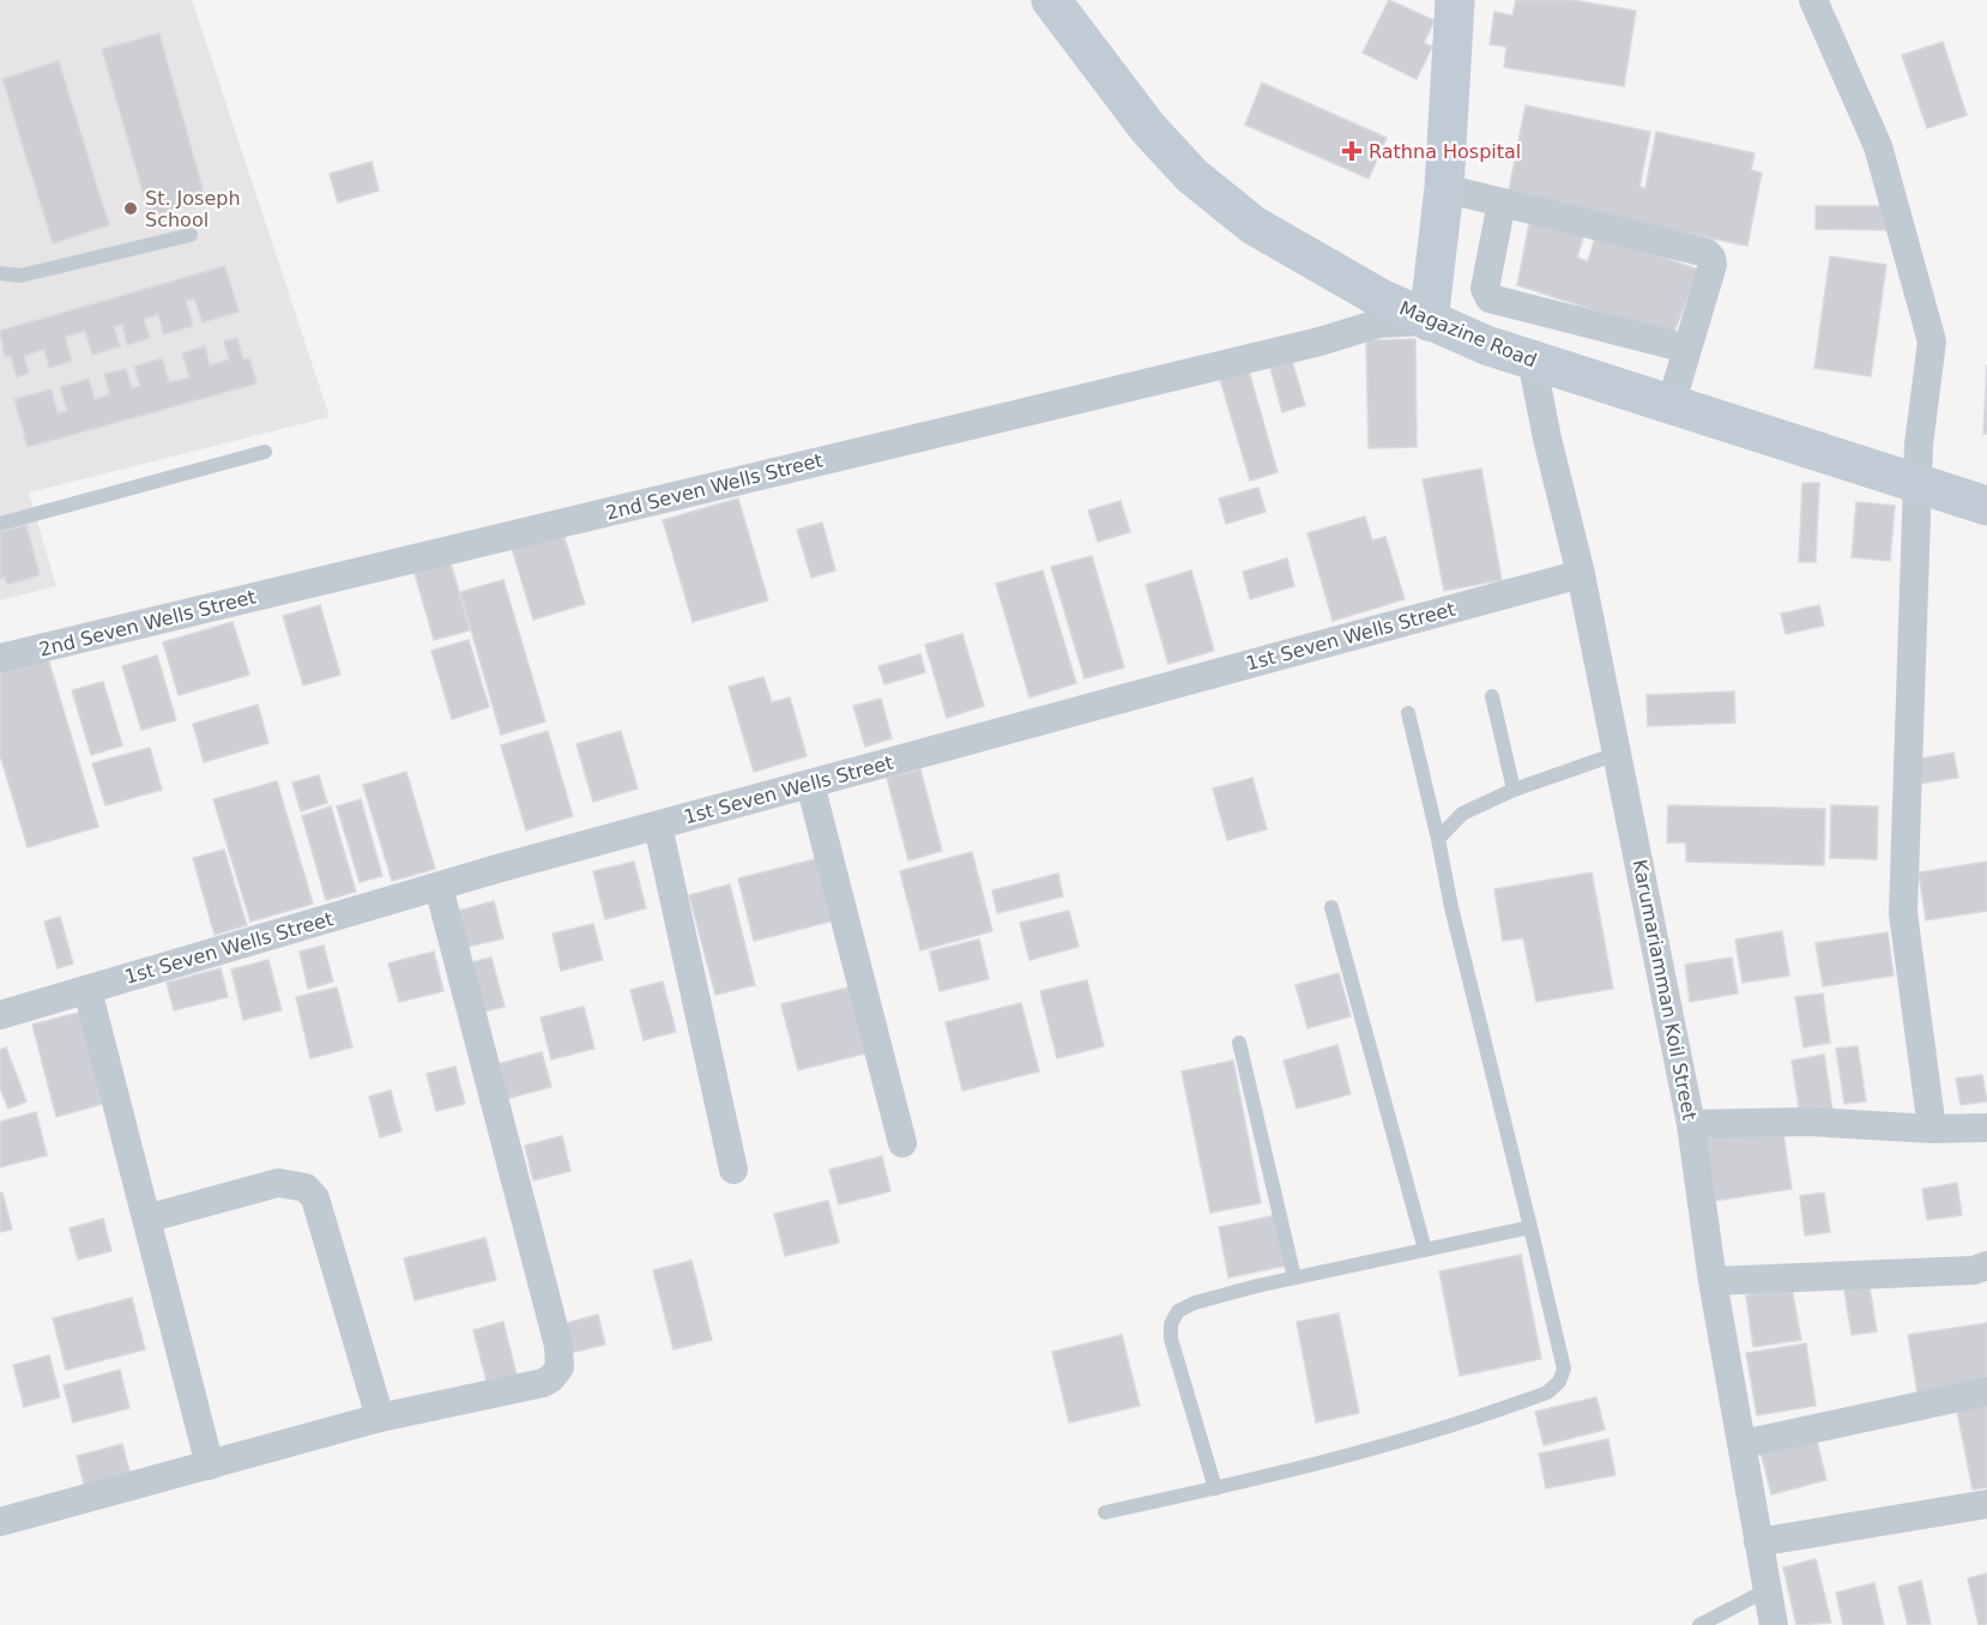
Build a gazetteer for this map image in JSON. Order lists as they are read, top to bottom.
{
  "streets": {
    "street": [
      "Magazine Road",
      "2nd Seven Wells Street",
      "1st Seven Wells Street",
      "Karumariamman Koil Street"
    ]
  },
  "crossings": [
    ["Magazine Road", "2nd Seven Wells Street"],
    ["Magazine Road", "Karumariamman Koil Street"],
    ["1st Seven Wells Street", "Karumariamman Koil Street"]
  ],
  "places": {
    "health": ["Rathna Hospital"],
    "other": ["St. Joseph School"]
  }
}
